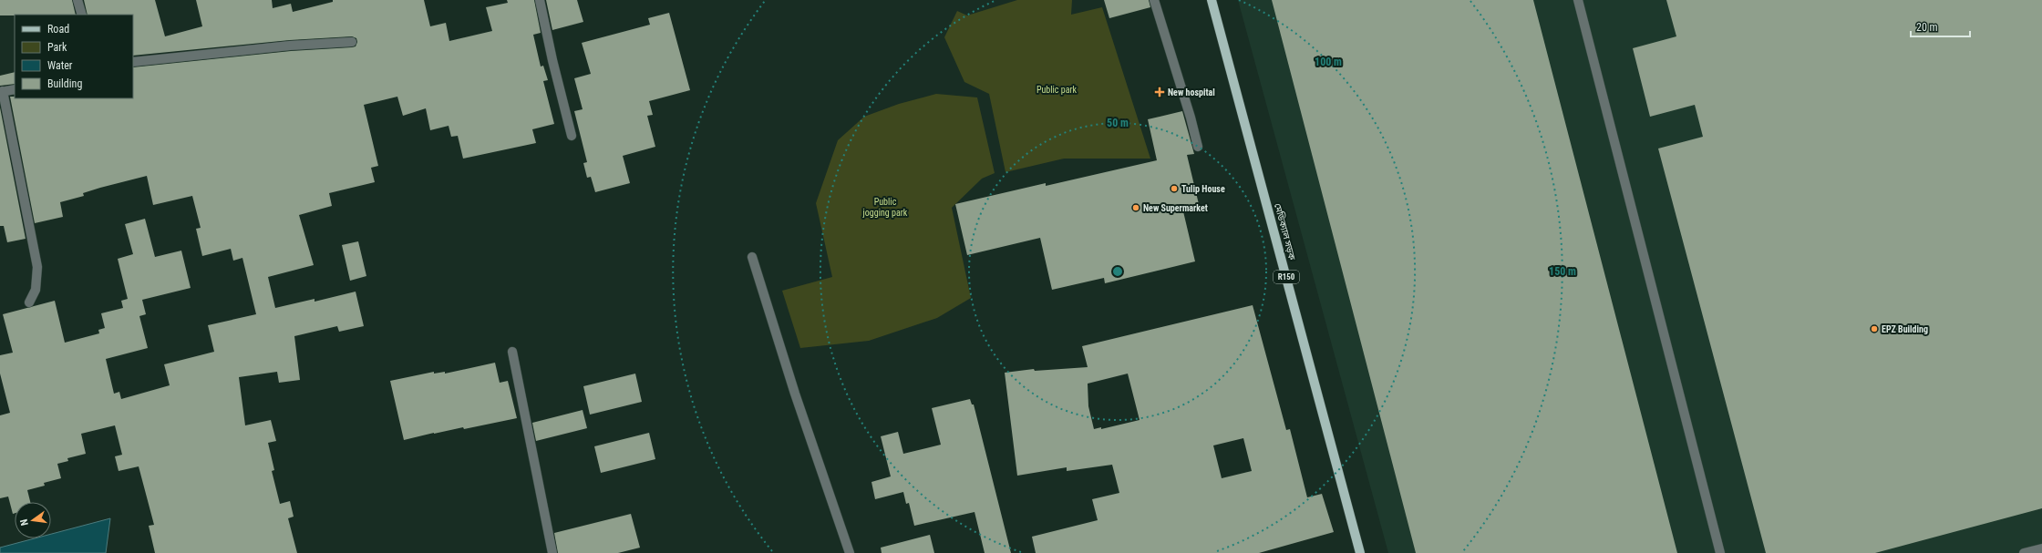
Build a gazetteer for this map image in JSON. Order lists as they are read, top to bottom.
{
  "streets": {
    "main road": ["মেডিক্যাল সড়ক", "R150"]
  },
  "parks": ["Public park", "Public jogging park"],
  "places": {
    "health": ["New hospital"],
    "other": ["Tulip House", "New Supermarket", "EPZ Building"]
  },
  "legend": [
    "Road",
    "Park",
    "Water",
    "Building"
  ],
  "scale_bar": "20 m",
  "north": "left",
  "rings": ["100 m", "50 m", "150 m"]
}
